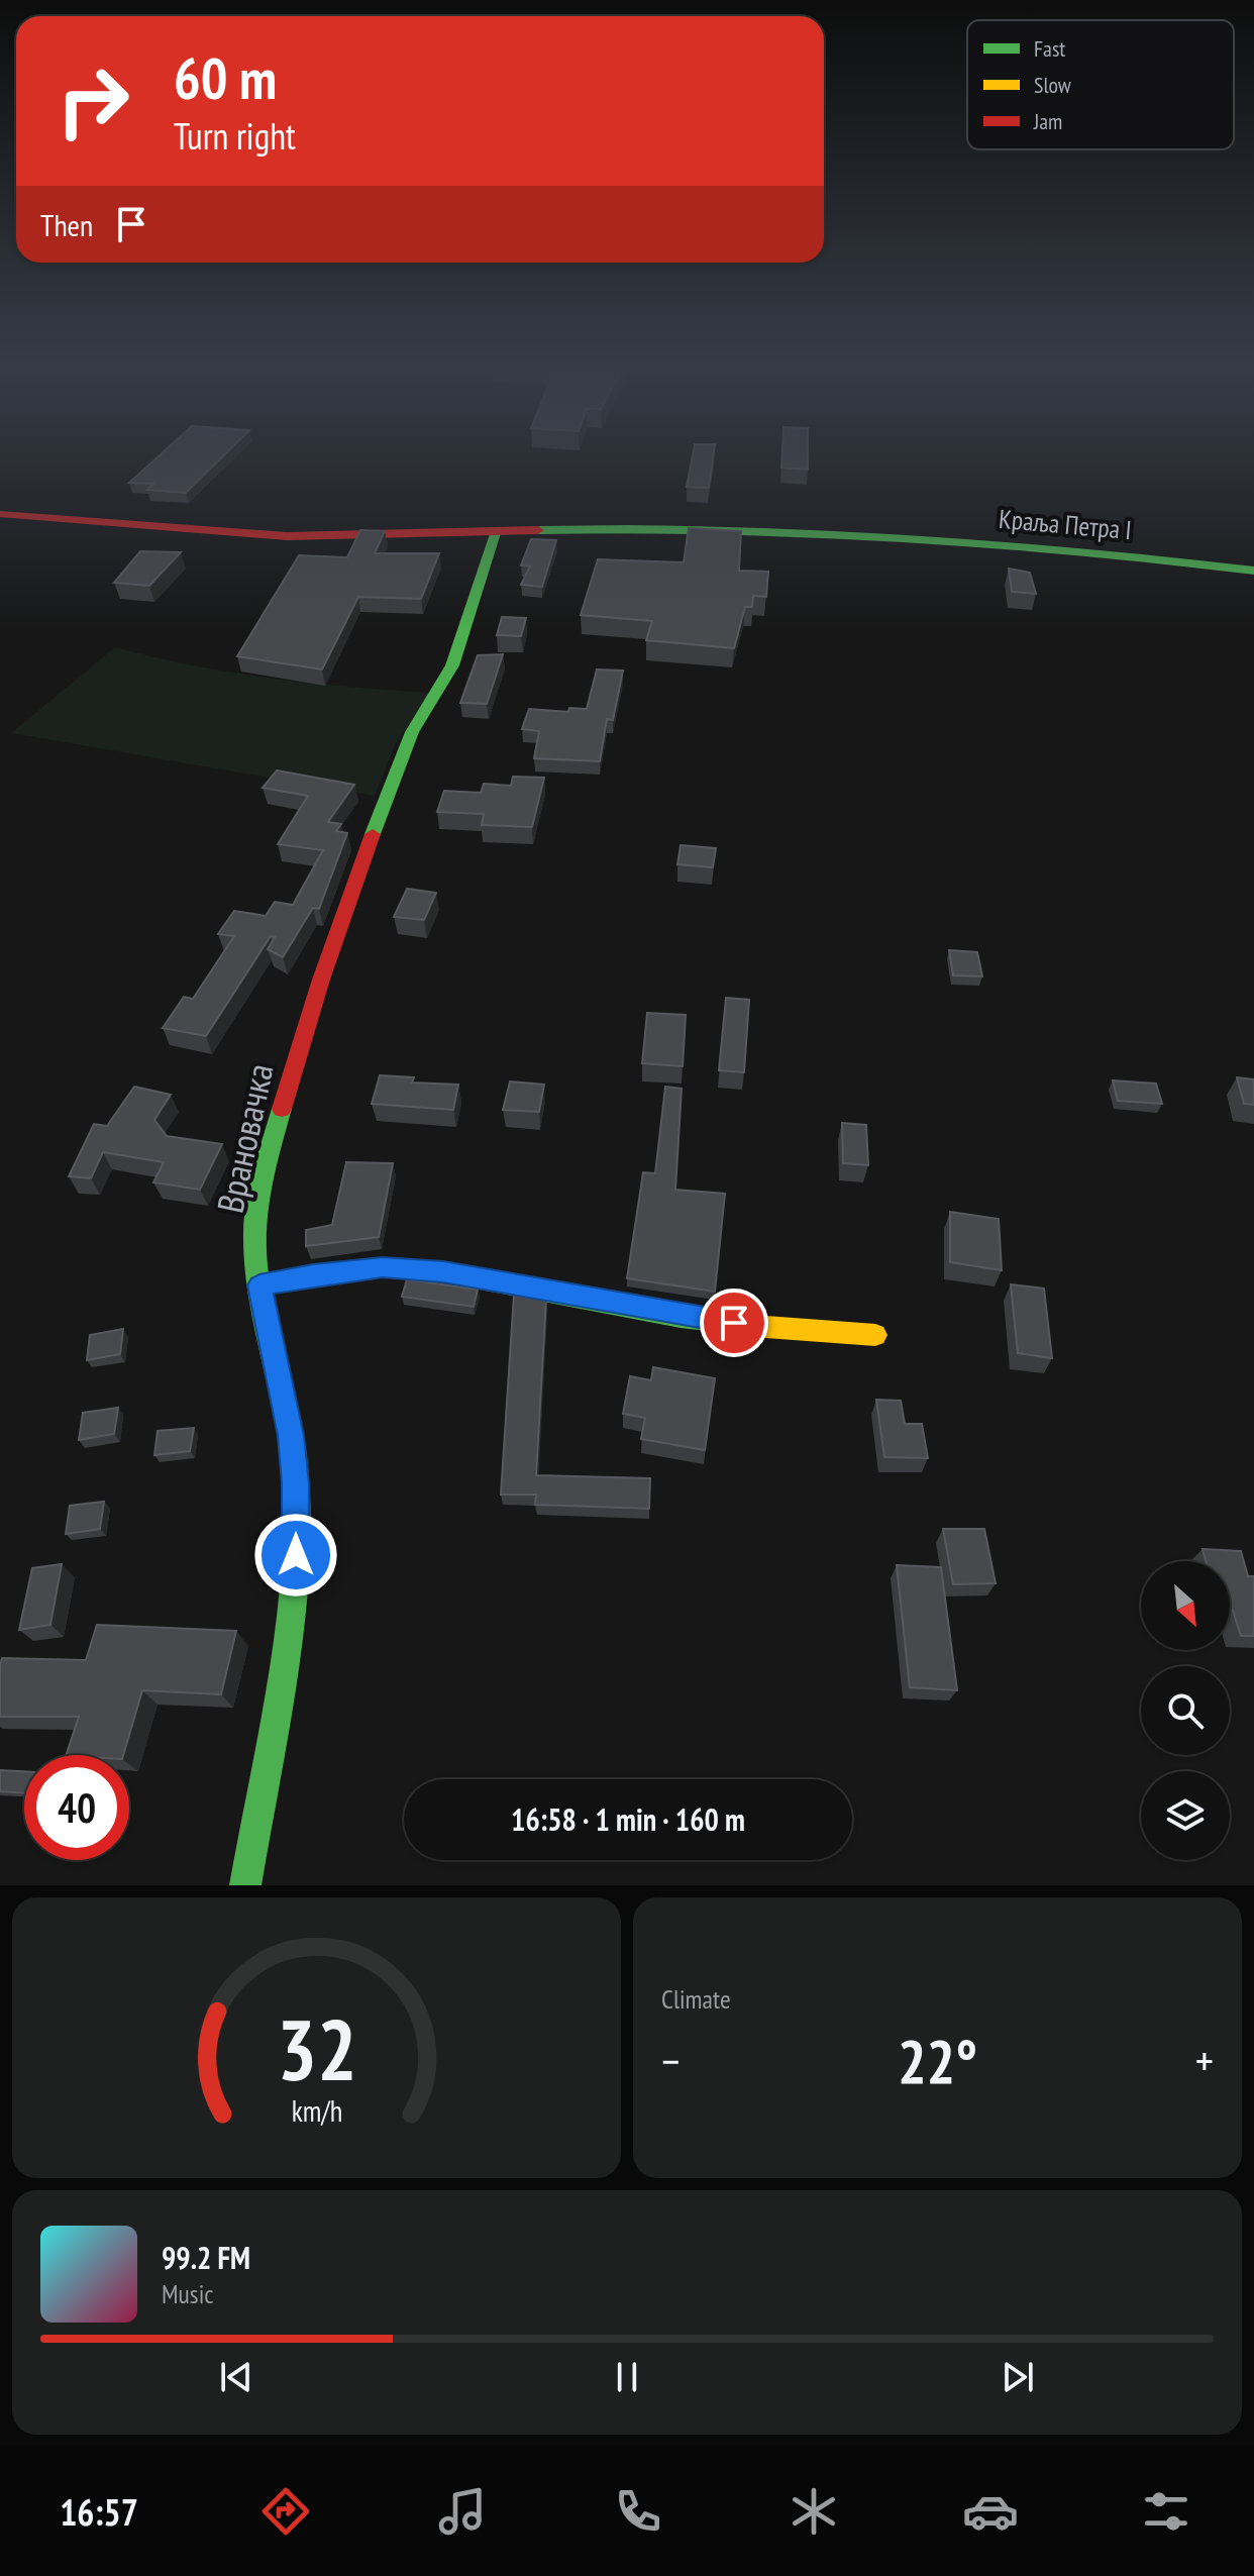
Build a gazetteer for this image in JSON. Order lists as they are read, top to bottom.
{
  "streets": {
    "street": ["Краља Петра I", "Врановачка"]
  },
  "crossings": [
    ["Краља Петра I", "Врановачка"]
  ],
  "legend": ["Fast", "Slow", "Jam"],
  "north": "bottom right",
  "page": {
    "turn": ["60 m", "Turn right"],
    "then": "Then",
    "limit": "40",
    "trip": "16:58 · 1 min · 160 m",
    "tile": "Climate",
    "heat": ["−", "22°", "+"],
    "song": ["99.2 FM", "Music"],
    "tabs": "16:57",
    "gauge": ["32", "km/h"]
  }
}
